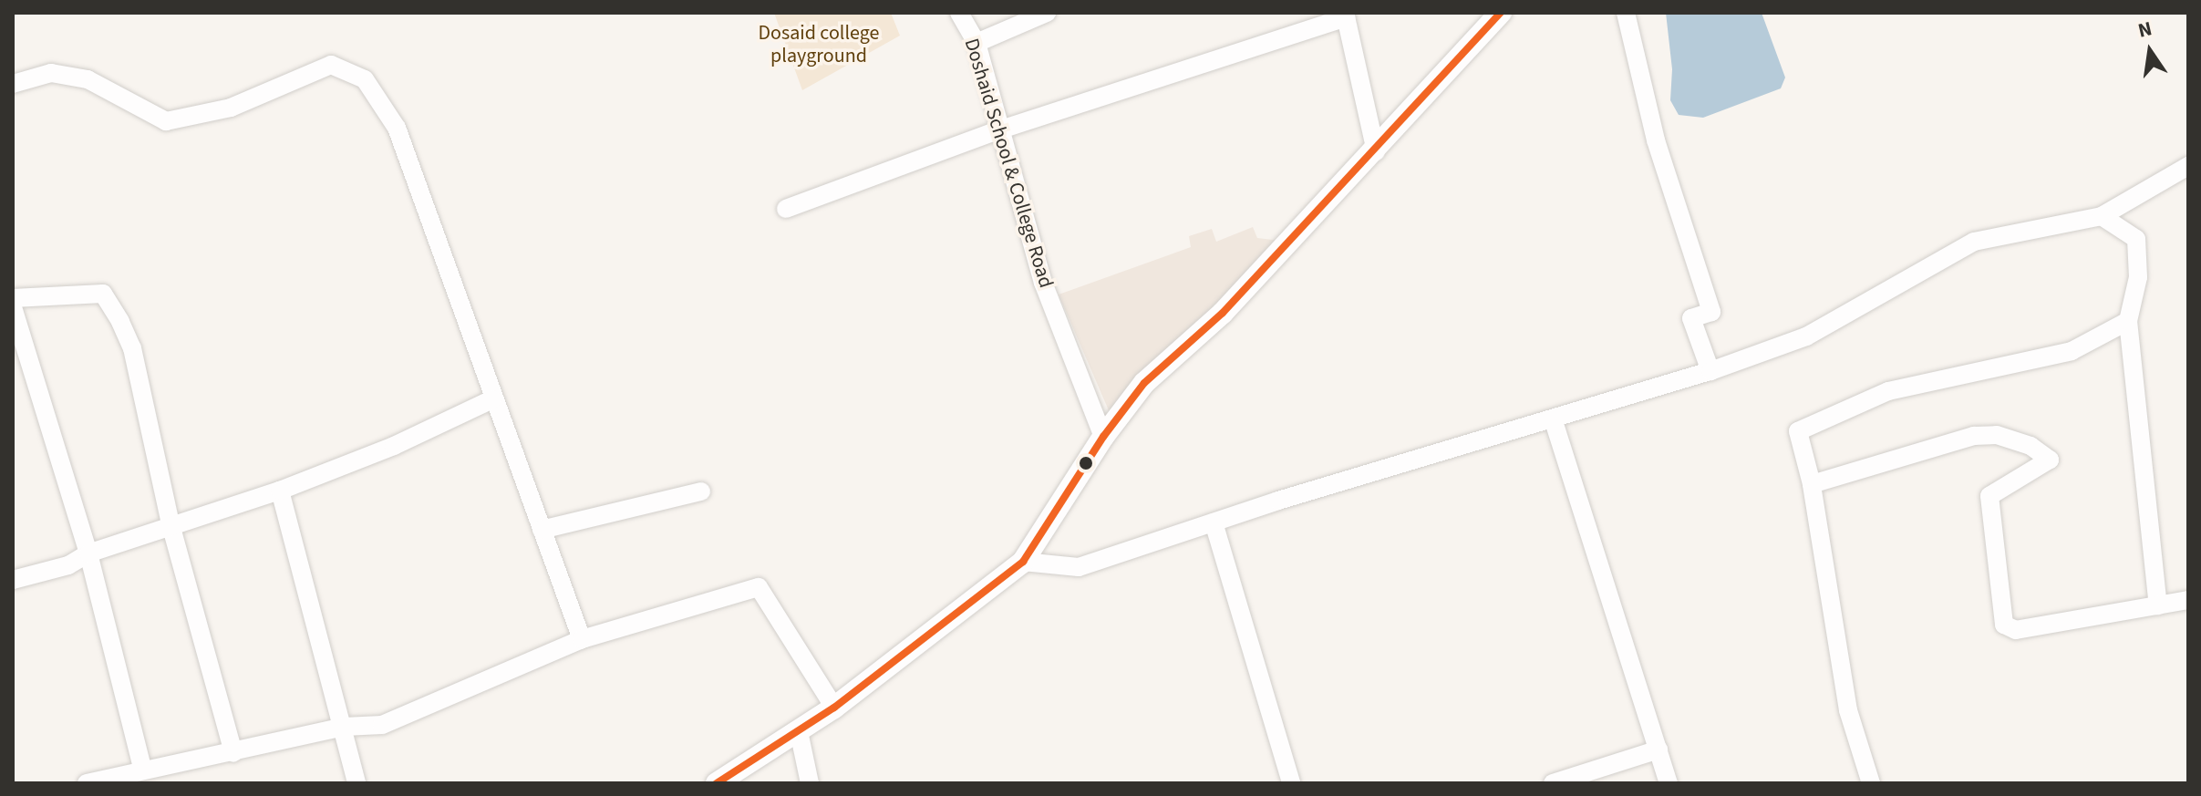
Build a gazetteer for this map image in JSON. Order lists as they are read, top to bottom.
{
  "streets": {
    "street": ["Doshaid School & College Road"]
  },
  "parks": ["Dosaid college playground"],
  "north": "top"
}
